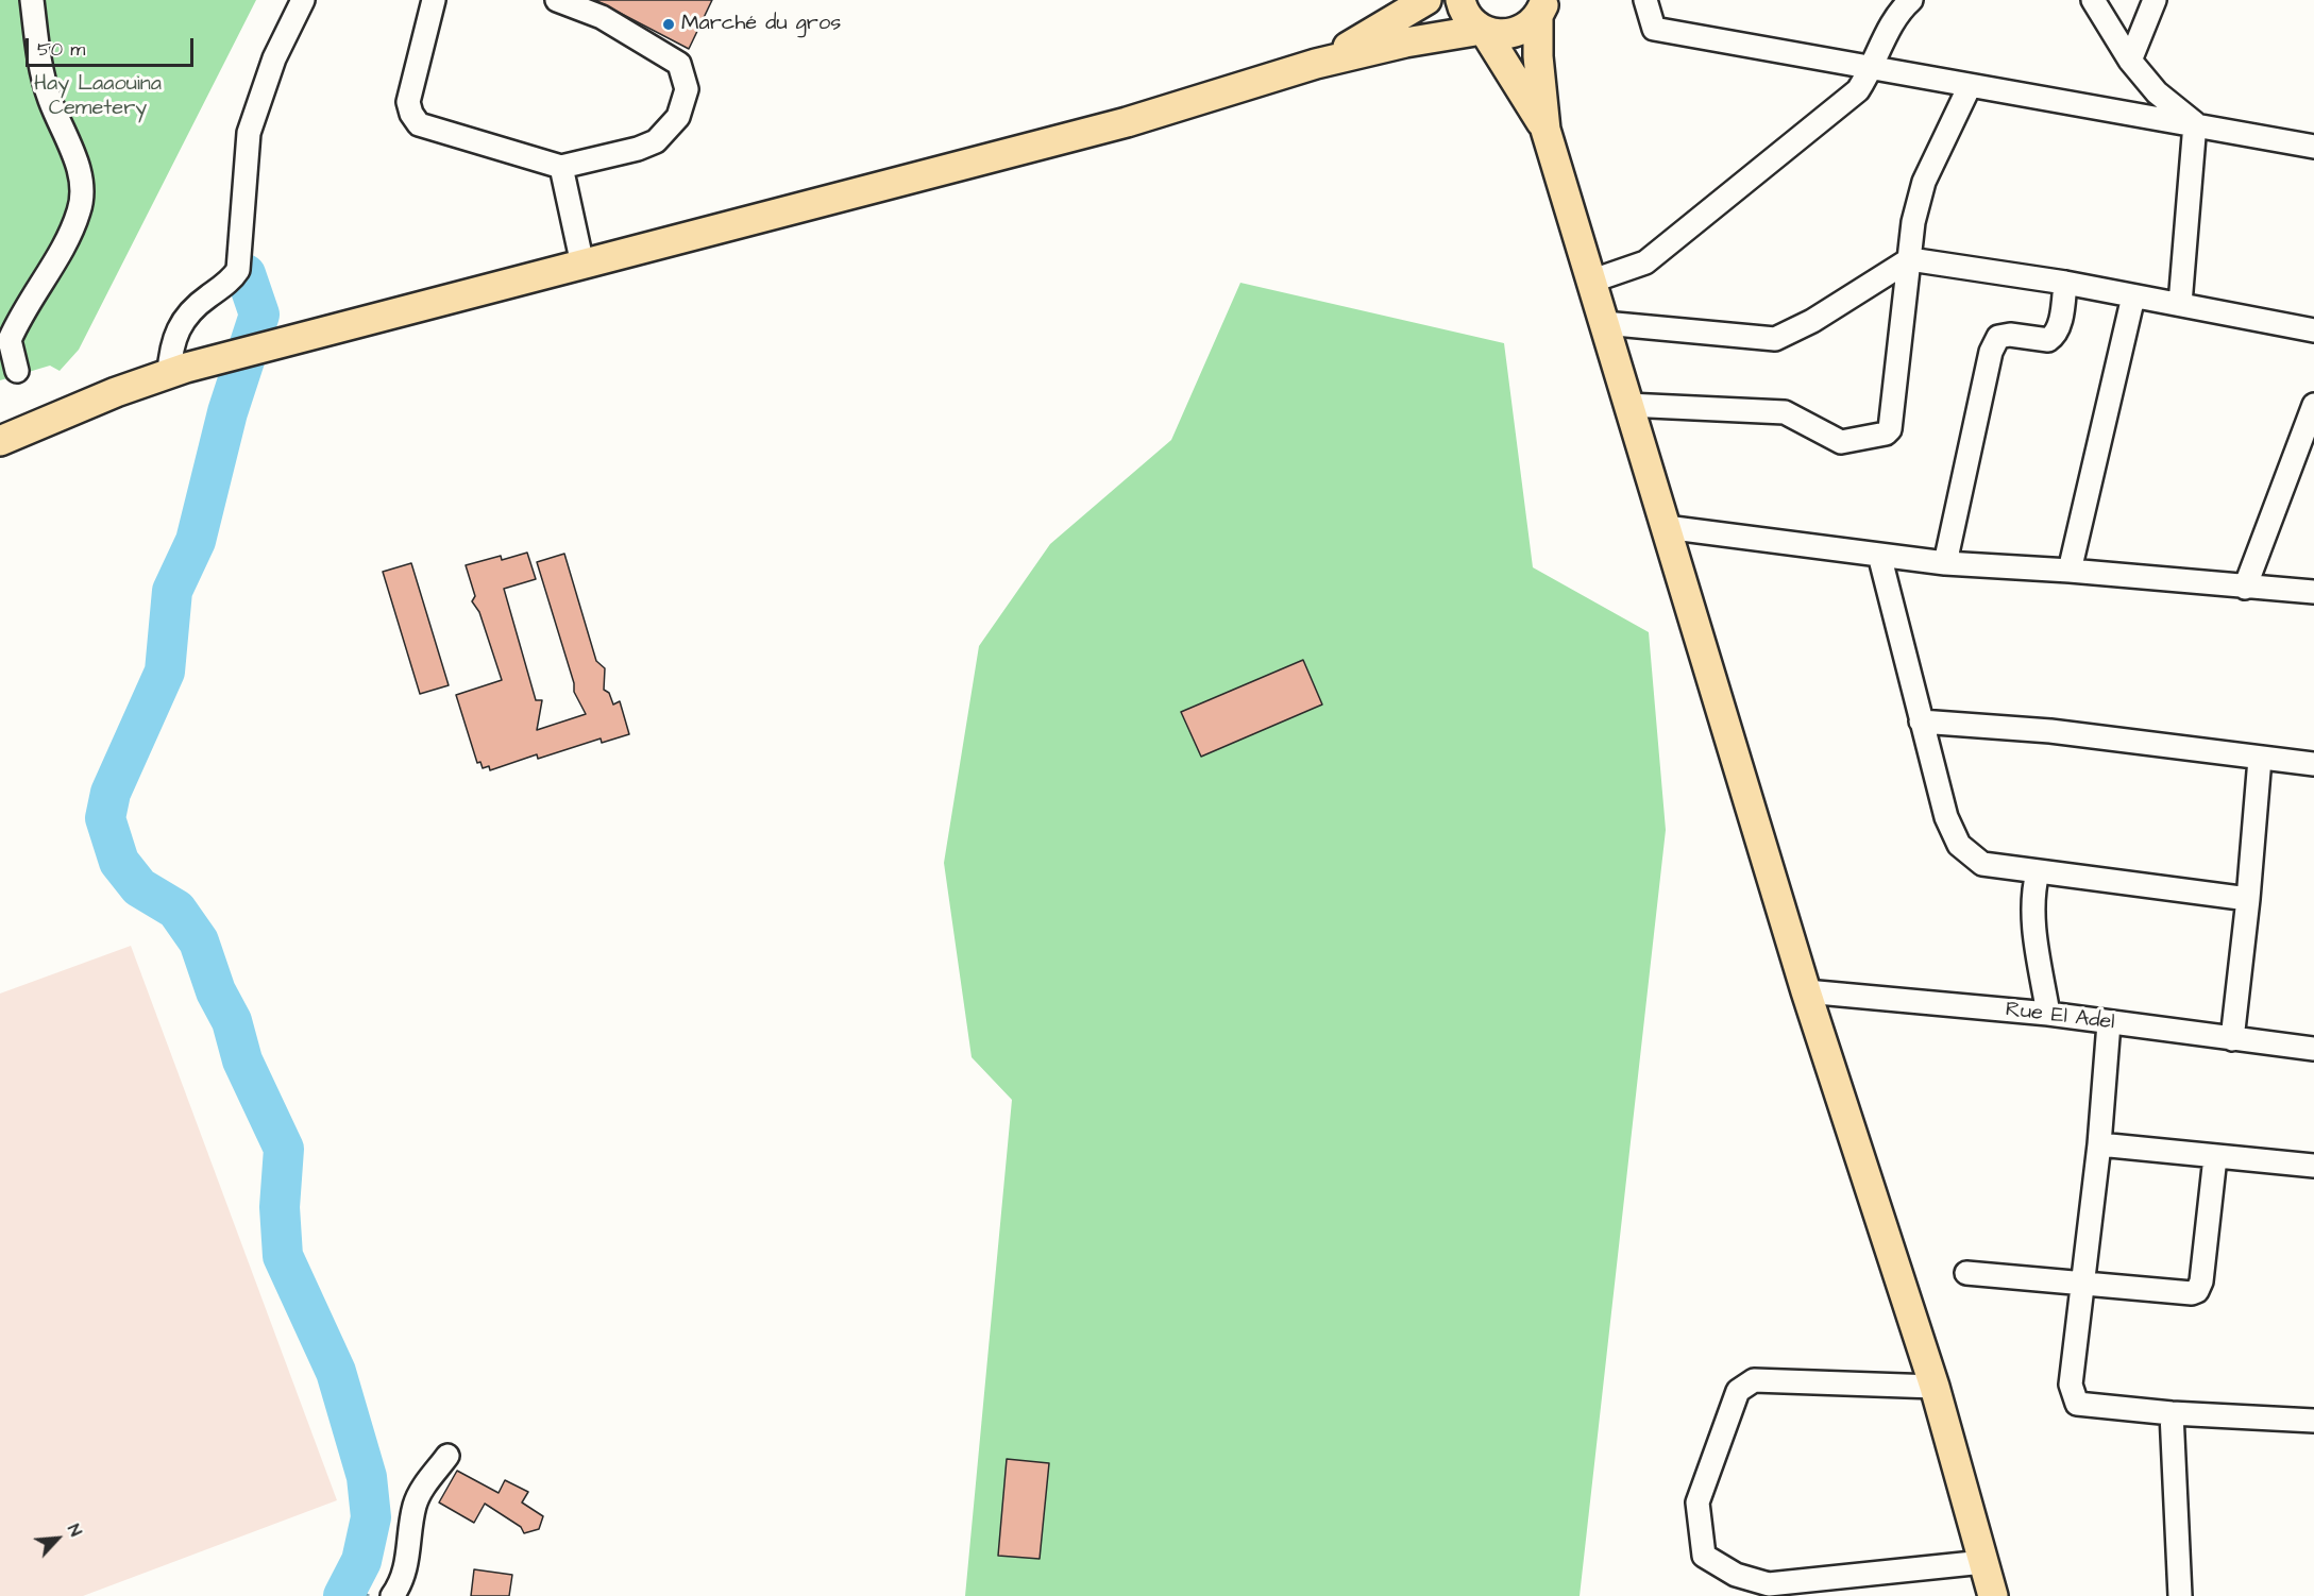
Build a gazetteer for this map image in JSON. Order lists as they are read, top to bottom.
{
  "streets": {
    "street": ["Rue El Adel"]
  },
  "parks": ["Hay Laaouina Cemetery"],
  "places": ["Marché du gros"],
  "scale_bar": "50 m",
  "north": "top right"
}
